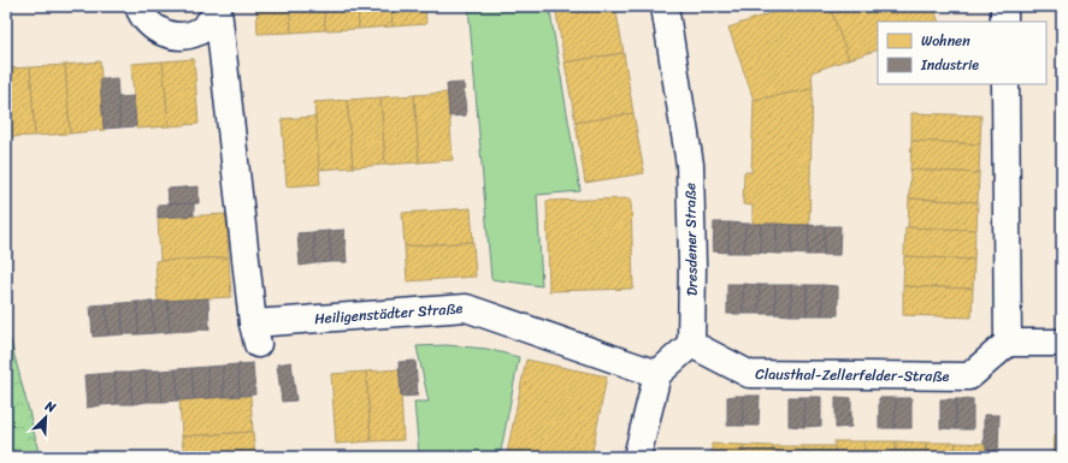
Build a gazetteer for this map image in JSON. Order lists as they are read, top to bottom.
{
  "streets": {
    "street": ["Dresdener Straße", "Heiligenstädter Straße", "Clausthal-Zellerfelder-Straße"]
  },
  "crossings": [
    ["Dresdener Straße", "Clausthal-Zellerfelder-Straße"]
  ],
  "legend": ["Wohnen", "Industrie"],
  "north": "top right"
}
